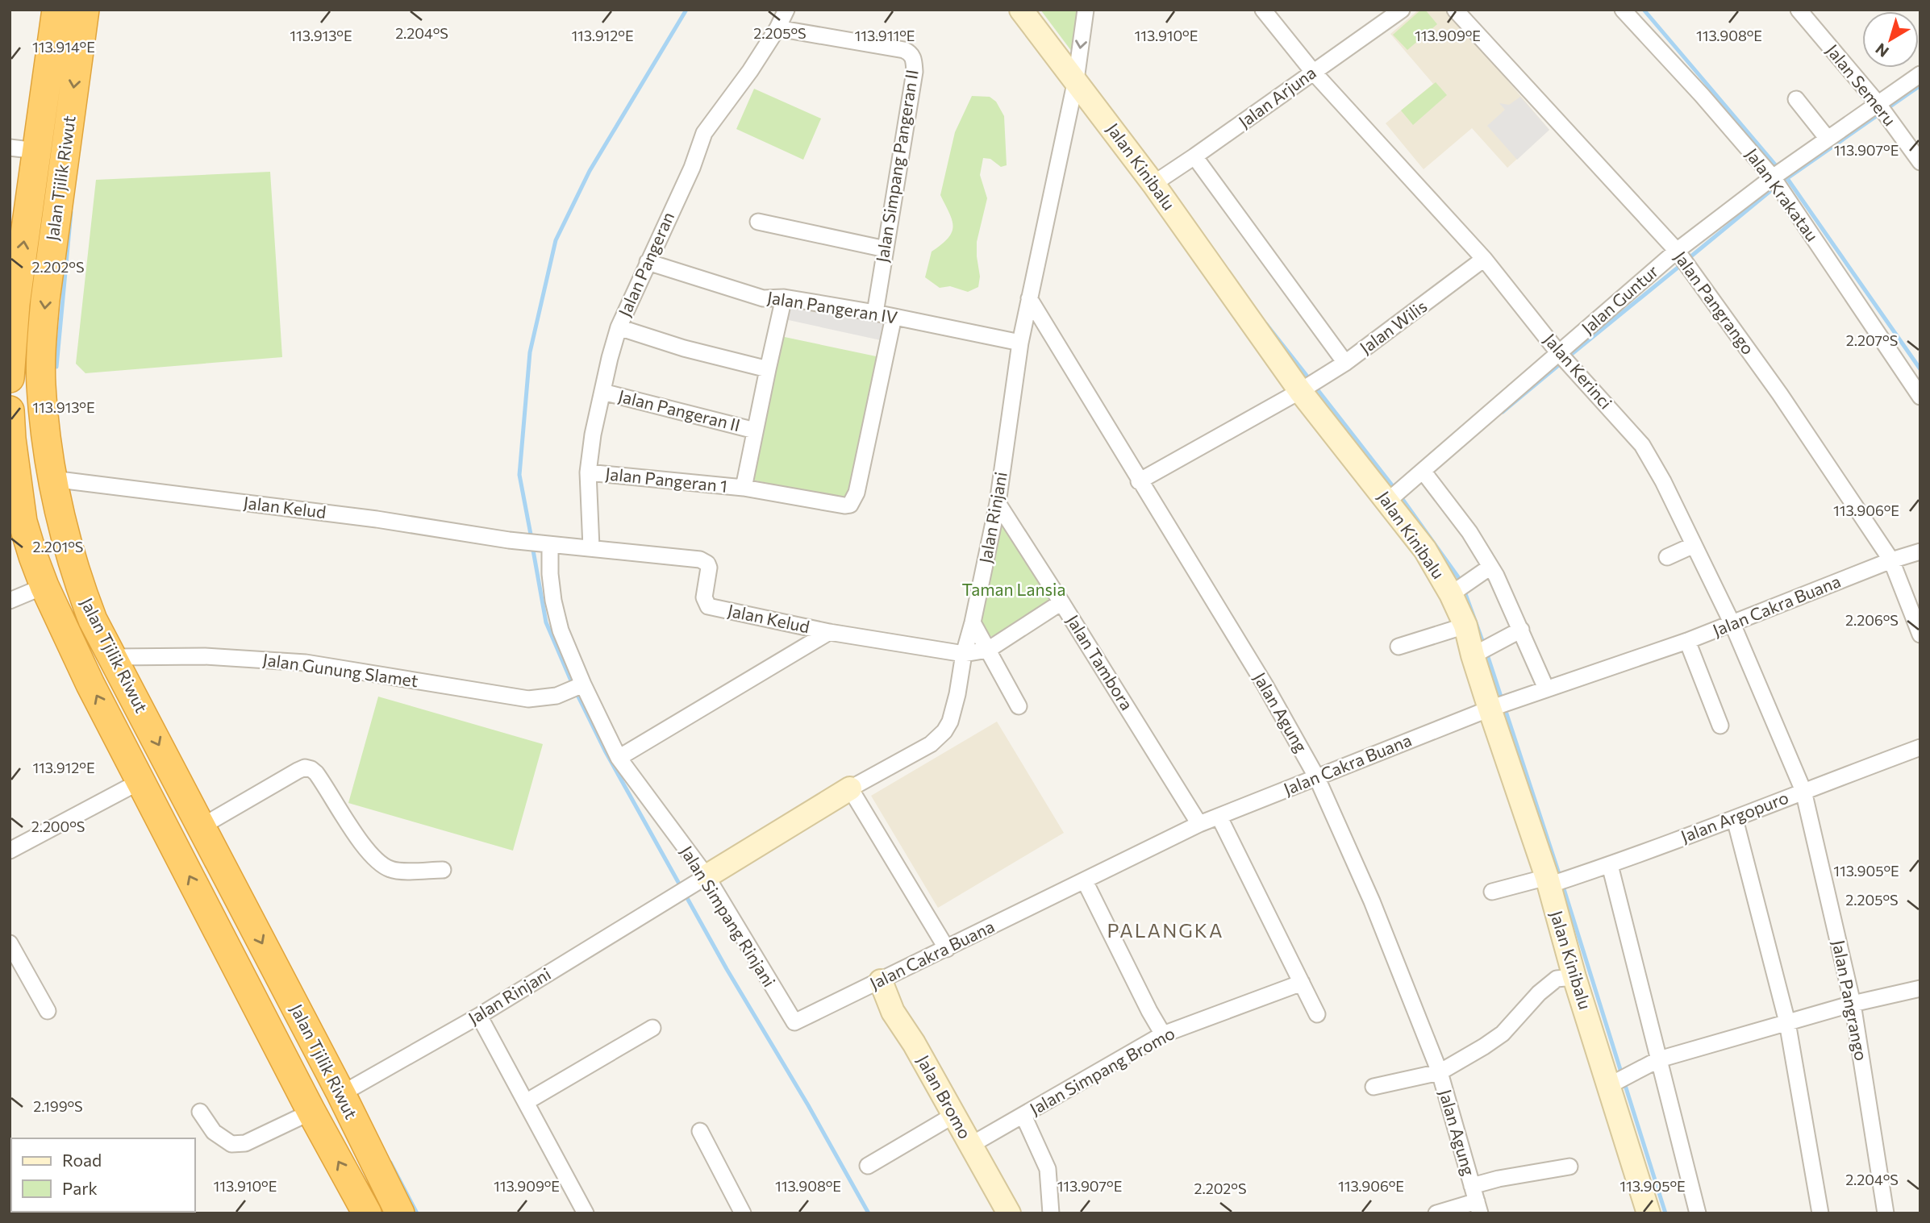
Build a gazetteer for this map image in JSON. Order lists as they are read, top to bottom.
{
  "streets": {
    "highway": ["Jalan Tjilik Riwut"],
    "street": [
      "Jalan Semeru",
      "Jalan Arjuna",
      "Jalan Simpang Pangeran II",
      "Jalan Kinibalu",
      "Jalan Krakatau",
      "Jalan Pangeran",
      "Jalan Guntur",
      "Jalan Pangrango",
      "Jalan Pangeran IV",
      "Jalan Wilis",
      "Jalan Kerinci",
      "Jalan Pangeran II",
      "Jalan Pangeran 1",
      "Jalan Kelud",
      "Jalan Rinjani",
      "Jalan Cakra Buana",
      "Jalan Tambora",
      "Jalan Gunung Slamet",
      "Jalan Agung",
      "Jalan Argopuro",
      "Jalan Simpang Rinjani",
      "Jalan Simpang Bromo",
      "Jalan Bromo"
    ]
  },
  "crossings": [
    ["Jalan Semeru", "Jalan Guntur"],
    ["Jalan Arjuna", "Jalan Kinibalu"],
    ["Jalan Arjuna", "Jalan Kerinci"],
    ["Jalan Simpang Pangeran II", "Jalan Pangeran"],
    ["Jalan Simpang Pangeran II", "Jalan Pangeran IV"],
    ["Jalan Kinibalu", "Jalan Guntur"],
    ["Jalan Kinibalu", "Jalan Wilis"],
    ["Jalan Kinibalu", "Jalan Rinjani"],
    ["Jalan Kinibalu", "Jalan Cakra Buana"],
    ["Jalan Kinibalu", "Jalan Argopuro"],
    ["Jalan Tjilik Riwut", "Jalan Kelud"],
    ["Jalan Tjilik Riwut", "Jalan Rinjani"],
    ["Jalan Tjilik Riwut", "Jalan Gunung Slamet"],
    ["Jalan Krakatau", "Jalan Guntur"],
    ["Jalan Pangeran", "Jalan Pangeran IV"],
    ["Jalan Pangeran", "Jalan Pangeran II"],
    ["Jalan Pangeran", "Jalan Pangeran 1"],
    ["Jalan Pangeran", "Jalan Kelud"],
    ["Jalan Guntur", "Jalan Pangrango"],
    ["Jalan Guntur", "Jalan Kerinci"],
    ["Jalan Pangrango", "Jalan Kerinci"],
    ["Jalan Pangrango", "Jalan Cakra Buana"],
    ["Jalan Pangrango", "Jalan Argopuro"],
    ["Jalan Pangeran IV", "Jalan Pangeran 1"],
    ["Jalan Pangeran IV", "Jalan Rinjani"],
    ["Jalan Wilis", "Jalan Kerinci"],
    ["Jalan Kerinci", "Jalan Cakra Buana"],
    ["Jalan Kerinci", "Jalan Argopuro"],
    ["Jalan Kelud", "Jalan Simpang Rinjani"],
    ["Jalan Rinjani", "Jalan Tambora"],
    ["Jalan Rinjani", "Jalan Agung"],
    ["Jalan Rinjani", "Jalan Simpang Rinjani"],
    ["Jalan Cakra Buana", "Jalan Tambora"],
    ["Jalan Cakra Buana", "Jalan Agung"],
    ["Jalan Cakra Buana", "Jalan Simpang Rinjani"],
    ["Jalan Cakra Buana", "Jalan Bromo"],
    ["Jalan Gunung Slamet", "Jalan Simpang Rinjani"],
    ["Jalan Simpang Bromo", "Jalan Bromo"]
  ],
  "districts": ["PALANGKA"],
  "parks": ["Taman Lansia"],
  "legend": ["Road", "Park"],
  "north": "bottom left",
  "coordinates": [
    "2.204°S",
    "2.205°S",
    "113.913°E",
    "113.912°E",
    "113.911°E",
    "113.910°E",
    "113.909°E",
    "113.908°E",
    "113.914°E",
    "113.907°E",
    "2.202°S",
    "2.207°S",
    "113.906°E",
    "2.201°S",
    "2.206°S",
    "2.200°S",
    "113.905°E",
    "2.199°S"
  ]
}
